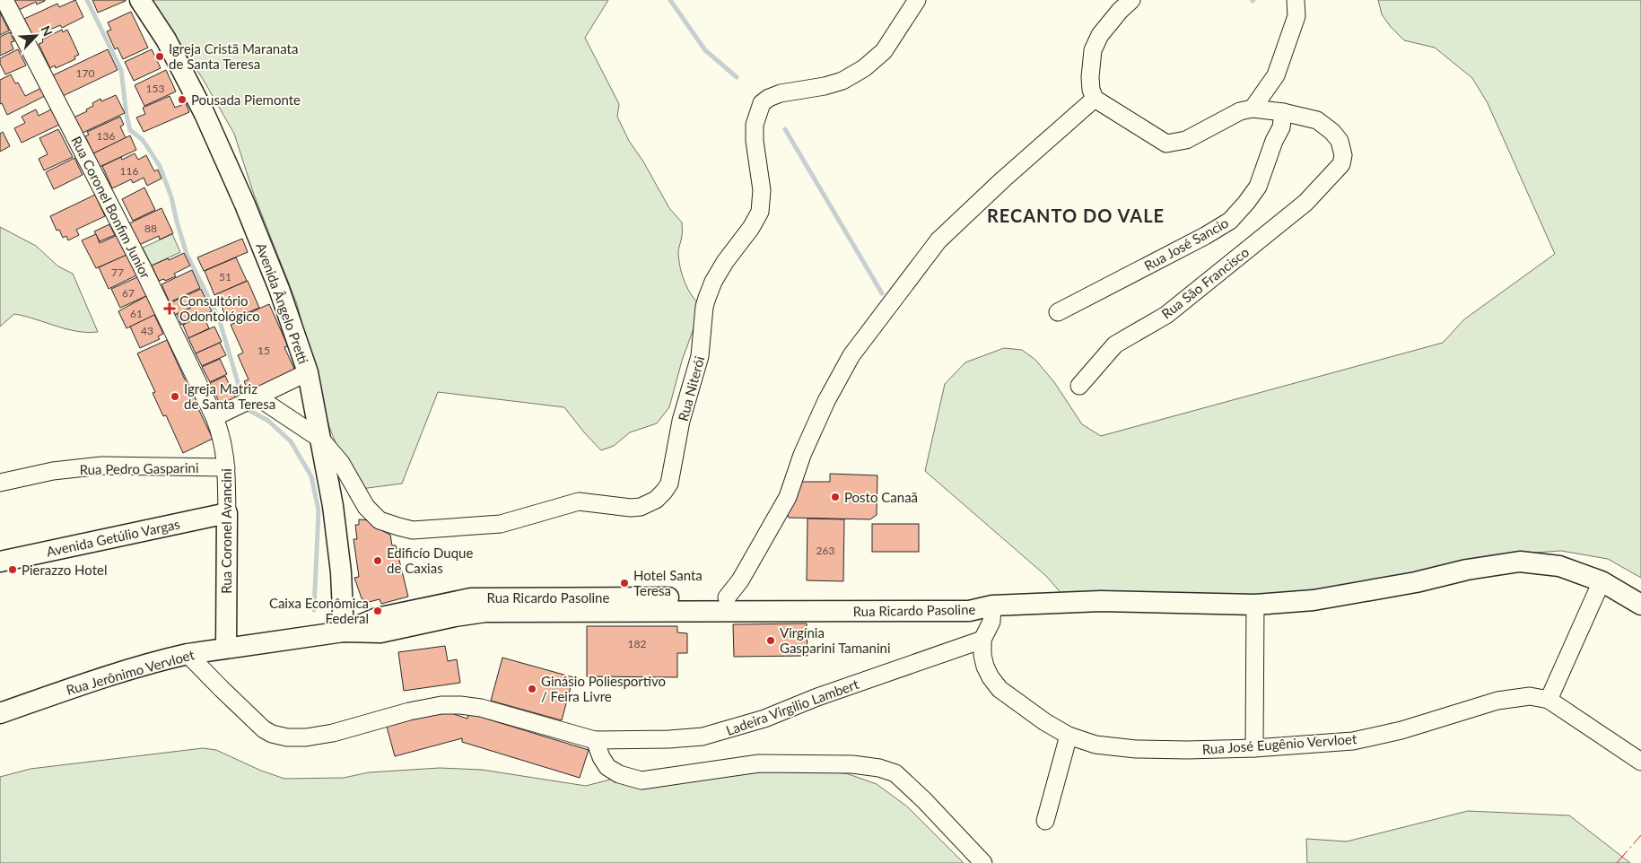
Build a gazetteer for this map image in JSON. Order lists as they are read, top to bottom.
{
  "streets": {
    "main road": [
      "Avenida Ângelo Pretti",
      "Rua Coronel Avancini",
      "Avenida Getúlio Vargas",
      "Rua Ricardo Pasoline",
      "Rua Jerônimo Vervloet"
    ],
    "street": [
      "Rua Coronel Bonfim Junior",
      "Rua José Sancio",
      "Rua São Francisco",
      "Rua Niterói",
      "Rua Pedro Gasparini",
      "Ladeira Virgilio Lambert",
      "Rua José Eugênio Vervloet"
    ]
  },
  "crossings": [
    ["Rua Coronel Bonfim Junior", "Rua Coronel Avancini"],
    ["Rua José Sancio", "Rua São Francisco"],
    ["Avenida Ângelo Pretti", "Rua Niterói"],
    ["Avenida Ângelo Pretti", "Rua Ricardo Pasoline"],
    ["Avenida Ângelo Pretti", "Rua Jerônimo Vervloet"],
    ["Rua Pedro Gasparini", "Rua Coronel Avancini"],
    ["Rua Coronel Avancini", "Avenida Getúlio Vargas"],
    ["Rua Coronel Avancini", "Rua Jerônimo Vervloet"],
    ["Rua Ricardo Pasoline", "Rua Jerônimo Vervloet"],
    ["Rua Jerônimo Vervloet", "Ladeira Virgilio Lambert"],
    ["Ladeira Virgilio Lambert", "Rua José Eugênio Vervloet"]
  ],
  "districts": ["RECANTO DO VALE"],
  "places": {
    "other": [
      "Igreja Cristã Maranata de Santa Teresa",
      "Pousada Piemonte",
      "Igreja Matriz de Santa Teresa",
      "Posto Canaã",
      "Edificío Duque de Caxias",
      "Pierazzo Hotel",
      "Hotel Santa Teresa",
      "Caixa Econômica Federal",
      "Virgínia Gasparini Tamanini",
      "Ginásio Poliesportivo / Feira Livre"
    ],
    "health": ["Consultório Odontológico"]
  },
  "house_numbers": [
    "170",
    "153",
    "136",
    "116",
    "88",
    "77",
    "51",
    "67",
    "61",
    "43",
    "15",
    "263",
    "182"
  ],
  "north": "top right"
}
